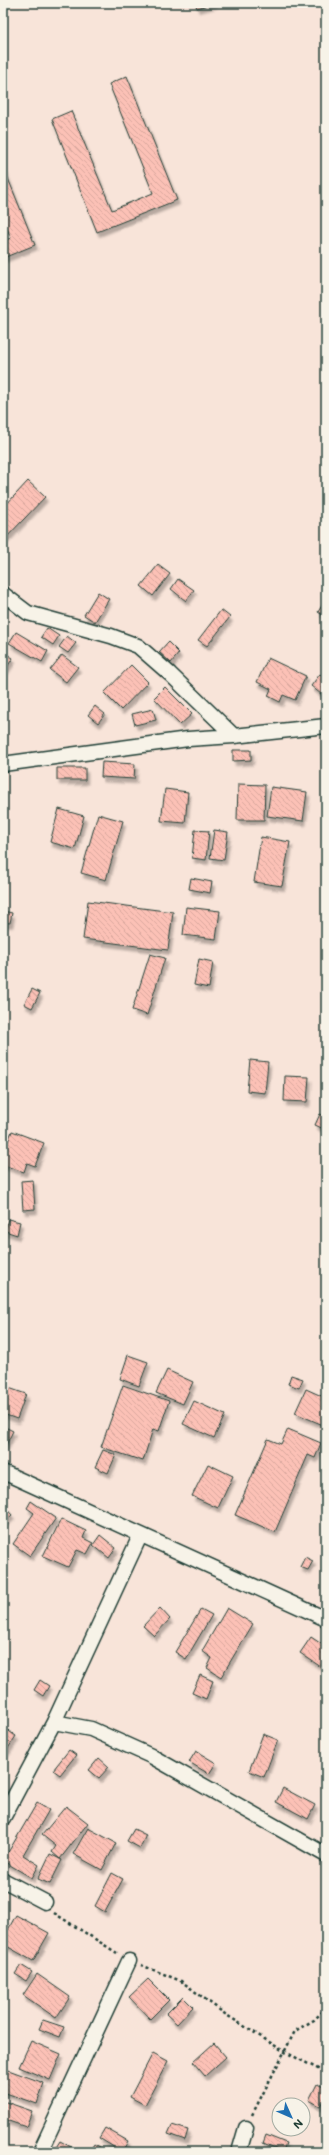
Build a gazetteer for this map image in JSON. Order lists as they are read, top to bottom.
{
  "north": "bottom right"
}
